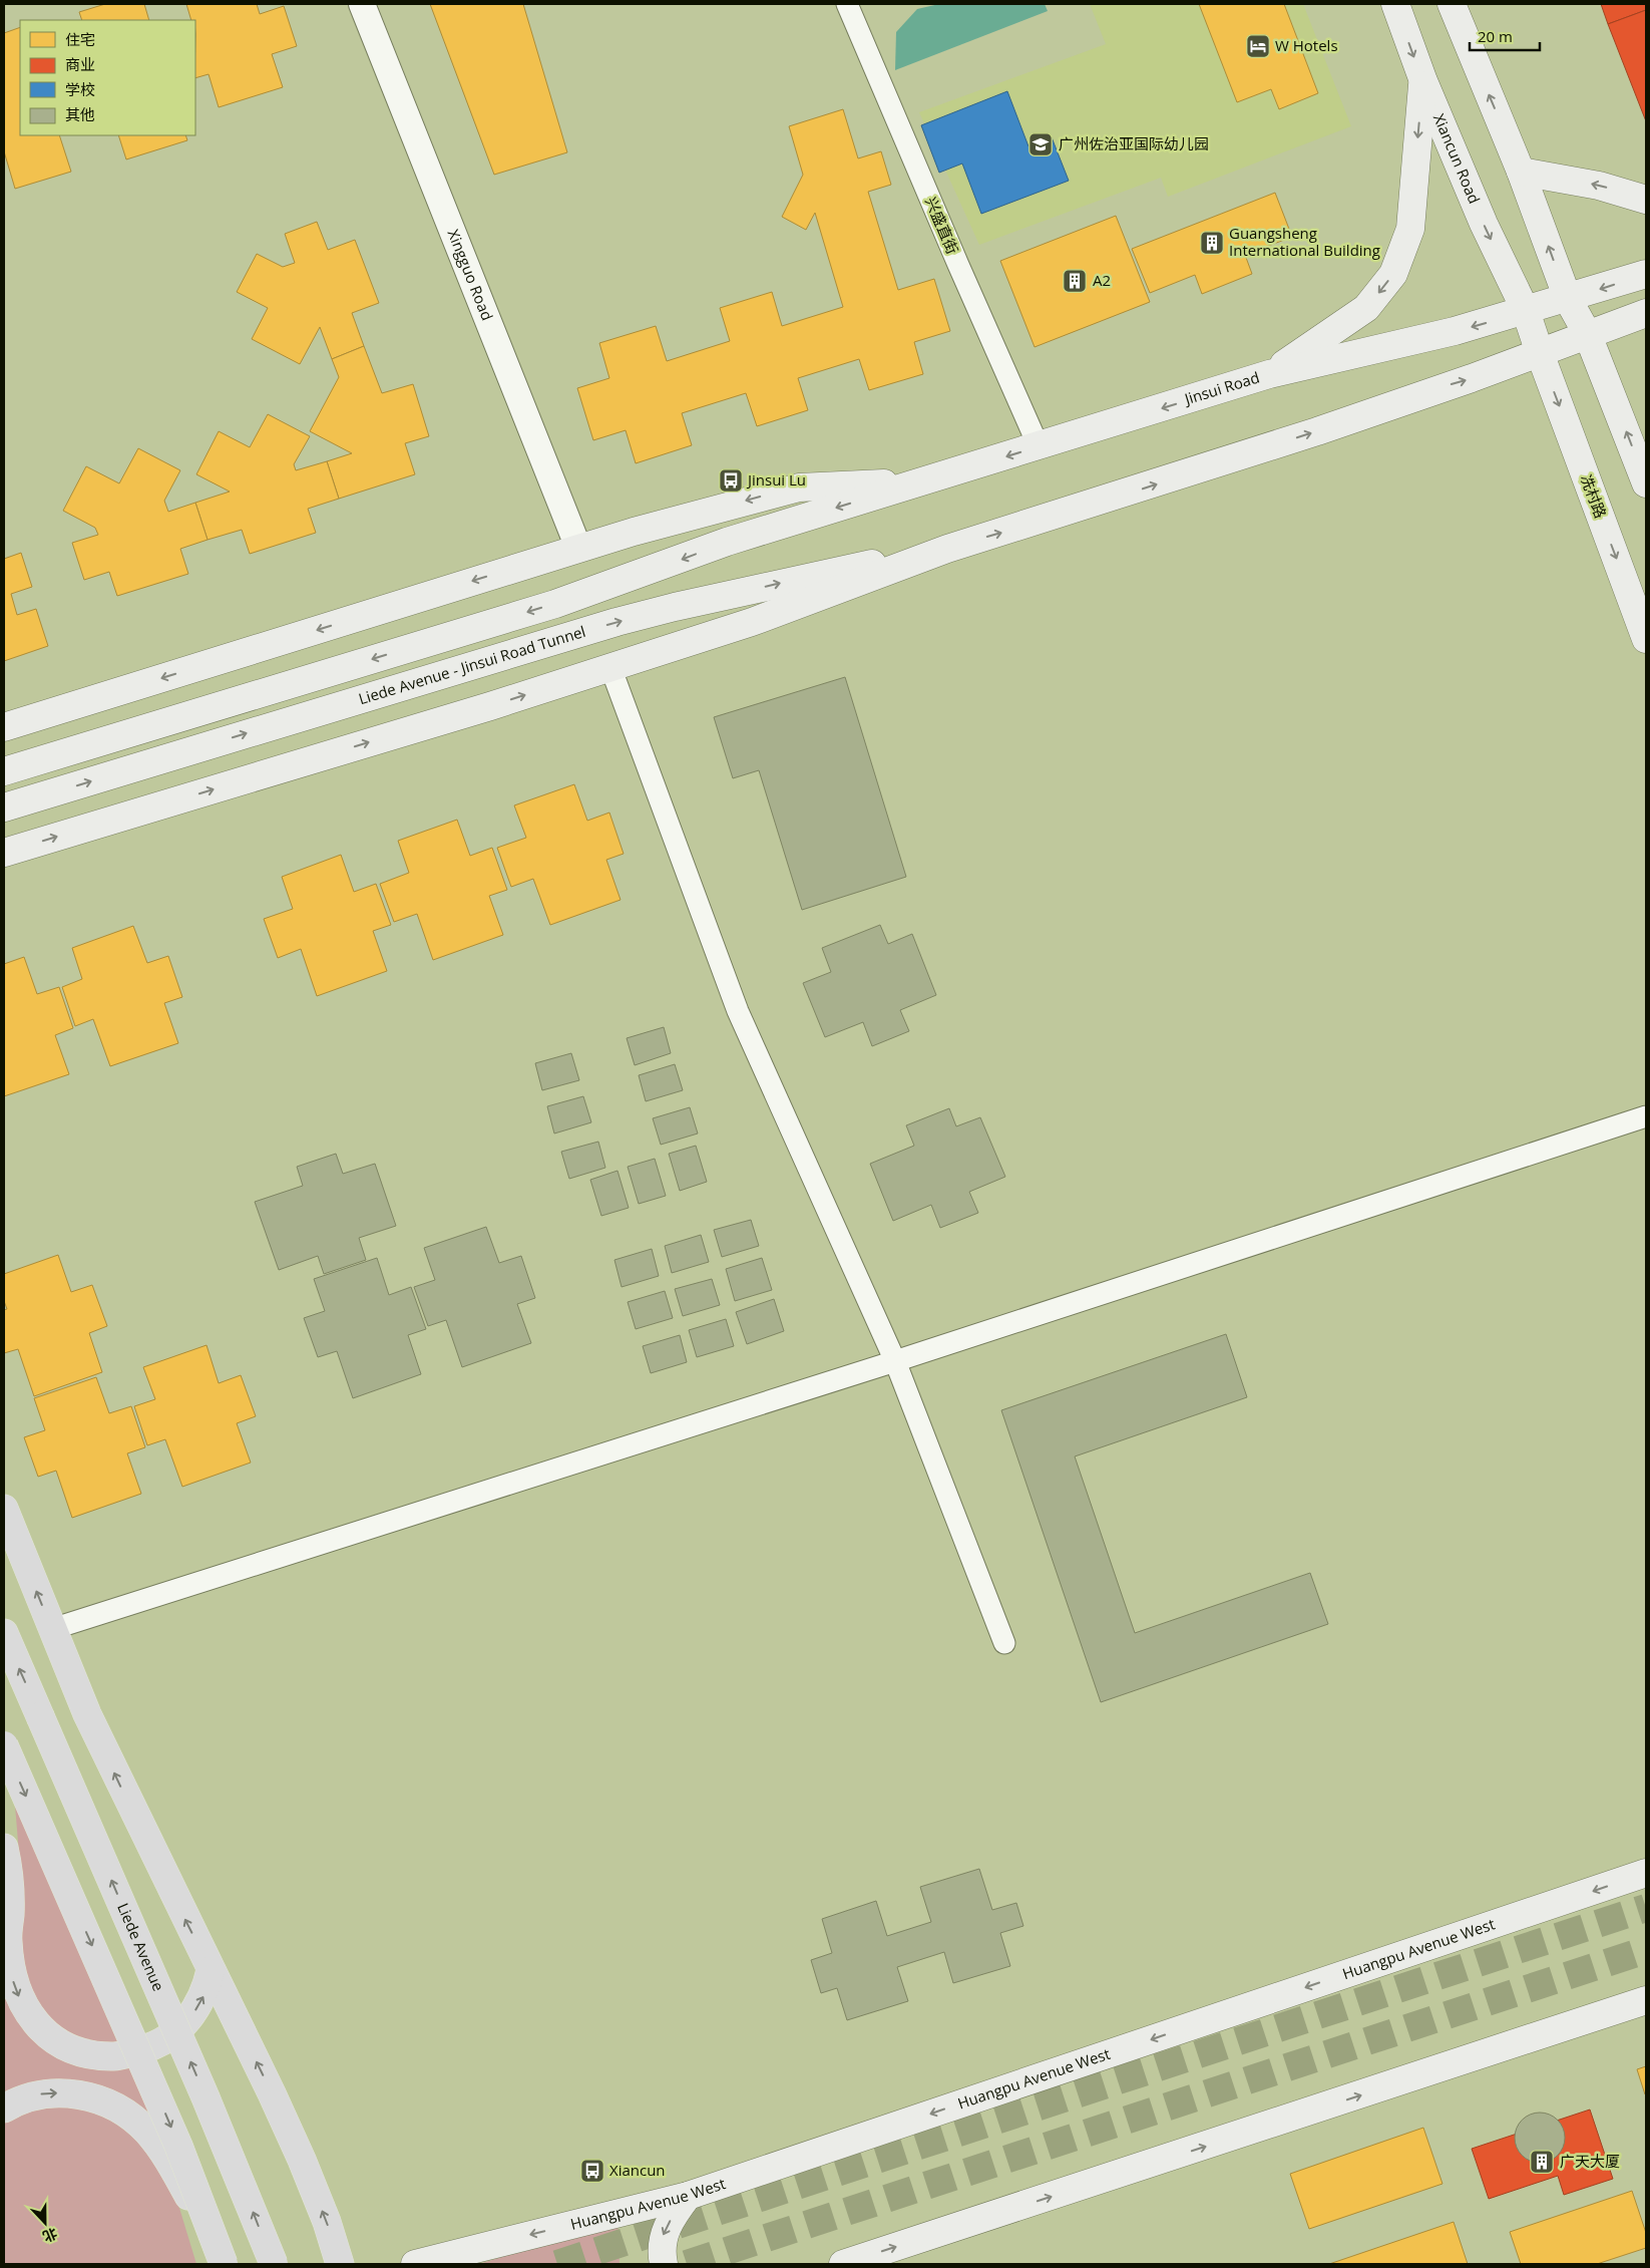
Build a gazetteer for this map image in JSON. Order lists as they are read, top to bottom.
{
  "streets": {
    "highway": ["Liede Avenue"],
    "main road": [
      "Xiancun Road",
      "Jinsui Road",
      "冼村路",
      "Liede Avenue - Jinsui Road Tunnel",
      "Huangpu Avenue West"
    ],
    "street": ["兴盛直街", "Xingguo Road"]
  },
  "crossings": [
    ["Xiancun Road", "Jinsui Road"],
    ["Xiancun Road", "冼村路"],
    ["兴盛直街", "Jinsui Road"]
  ],
  "places": {
    "hotel": ["W Hotels"],
    "school or university": ["广州佐治亚国际幼儿园"],
    "building": ["Guangsheng International Building", "A2", "广天大厦"],
    "bus stop": ["Jinsui Lu", "Xiancun"]
  },
  "legend": [
    "住宅",
    "商业",
    "学校",
    "其他"
  ],
  "scale_bar": "20 m",
  "north": "bottom"
}
